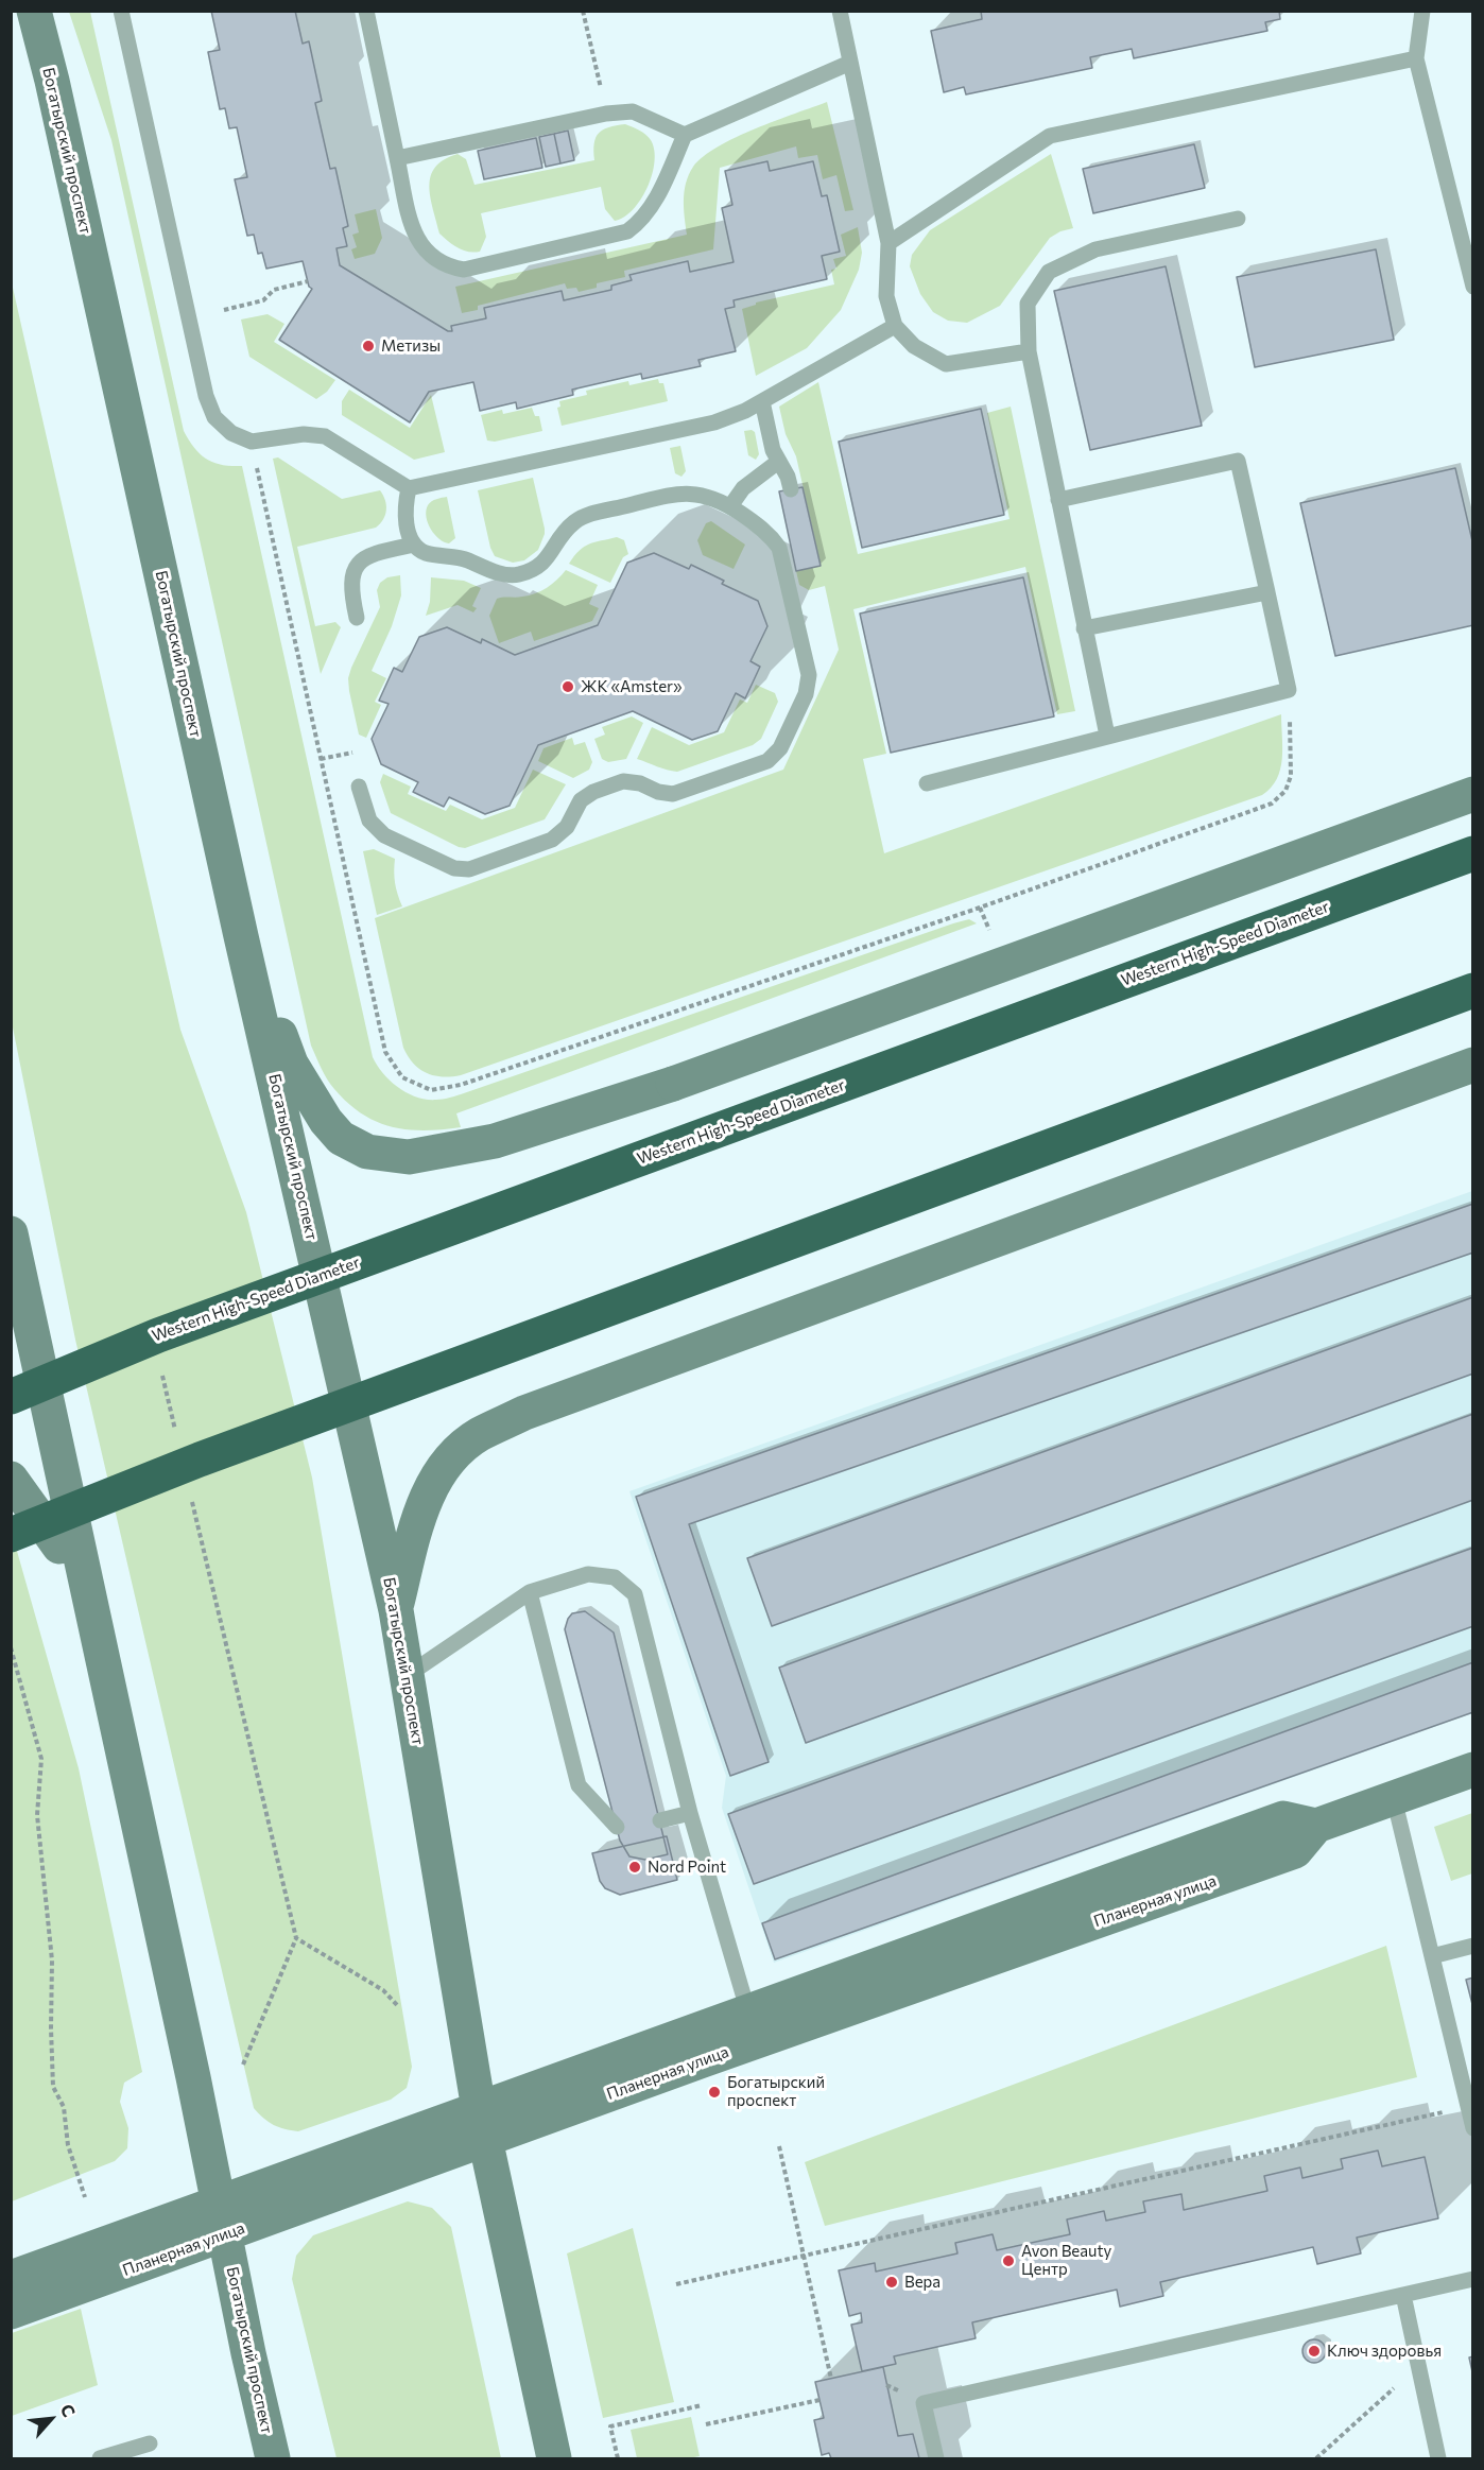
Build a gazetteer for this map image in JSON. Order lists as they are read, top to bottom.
{
  "streets": {
    "highway": ["Western High-Speed Diameter"],
    "main road": ["Богатырский проспект", "Планерная улица"]
  },
  "crossings": [
    ["Богатырский проспект", "Планерная улица"]
  ],
  "places": [
    "Метизы",
    "ЖК «Amster»",
    "Nord Point",
    "Богатырский проспект",
    "Avon Beauty Центр",
    "Вера",
    "Ключ здоровья"
  ],
  "north": "top right"
}
